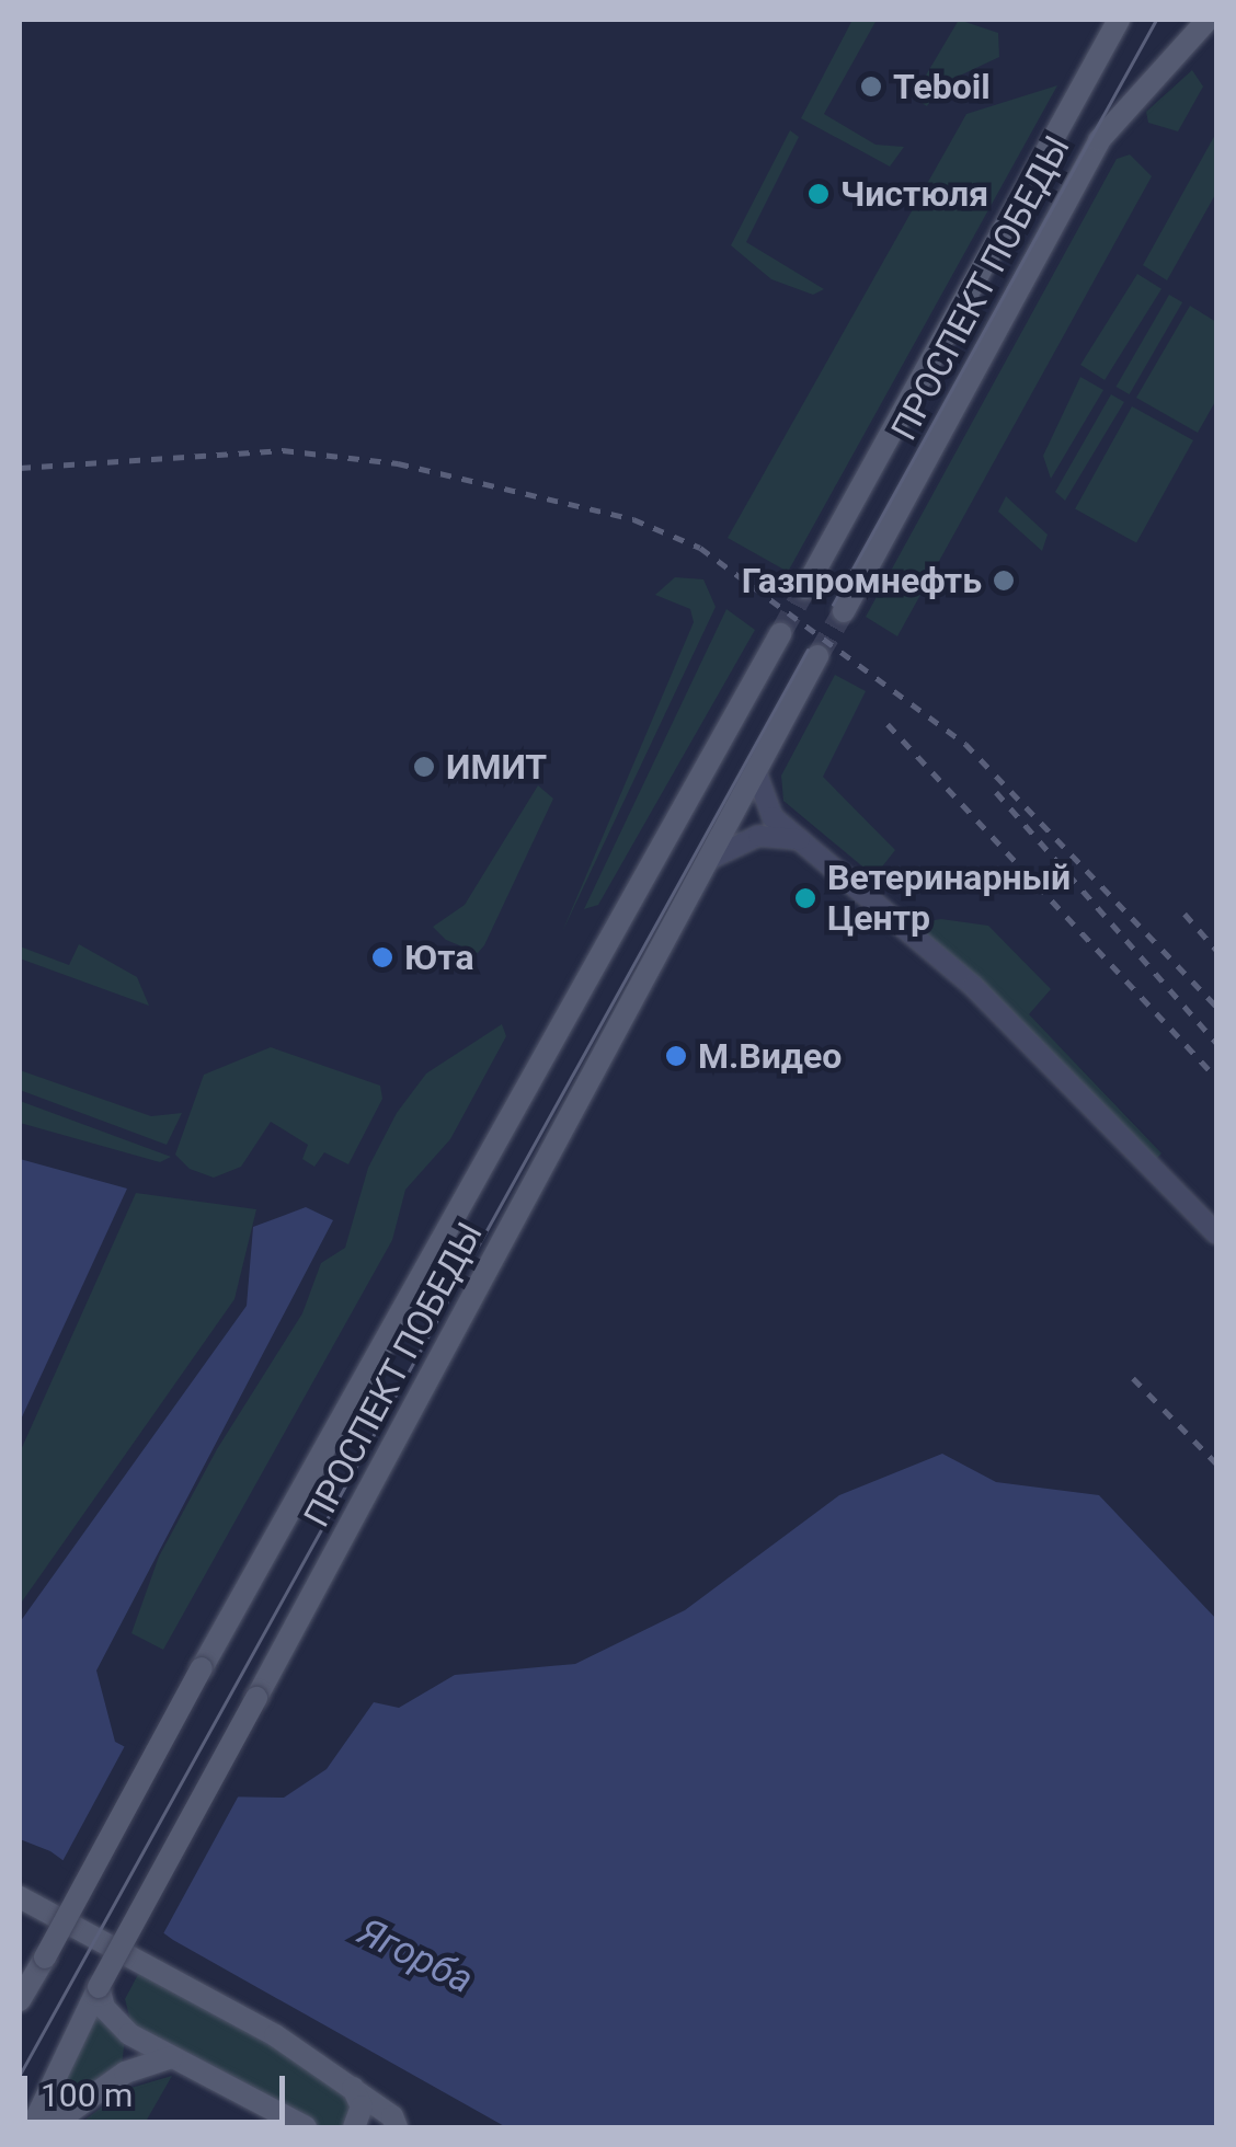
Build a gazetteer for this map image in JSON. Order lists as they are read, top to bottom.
{
  "streets": {
    "main road": ["ПРОСПЕКТ ПОБЕДЫ"]
  },
  "water": ["Ягорба"],
  "places": [
    "Teboil",
    "Чистюля",
    "Газпромнефть",
    "ИМИТ",
    "Ветеринарный Центр",
    "Юта",
    "М.Видео"
  ],
  "scale_bar": "100 m"
}
